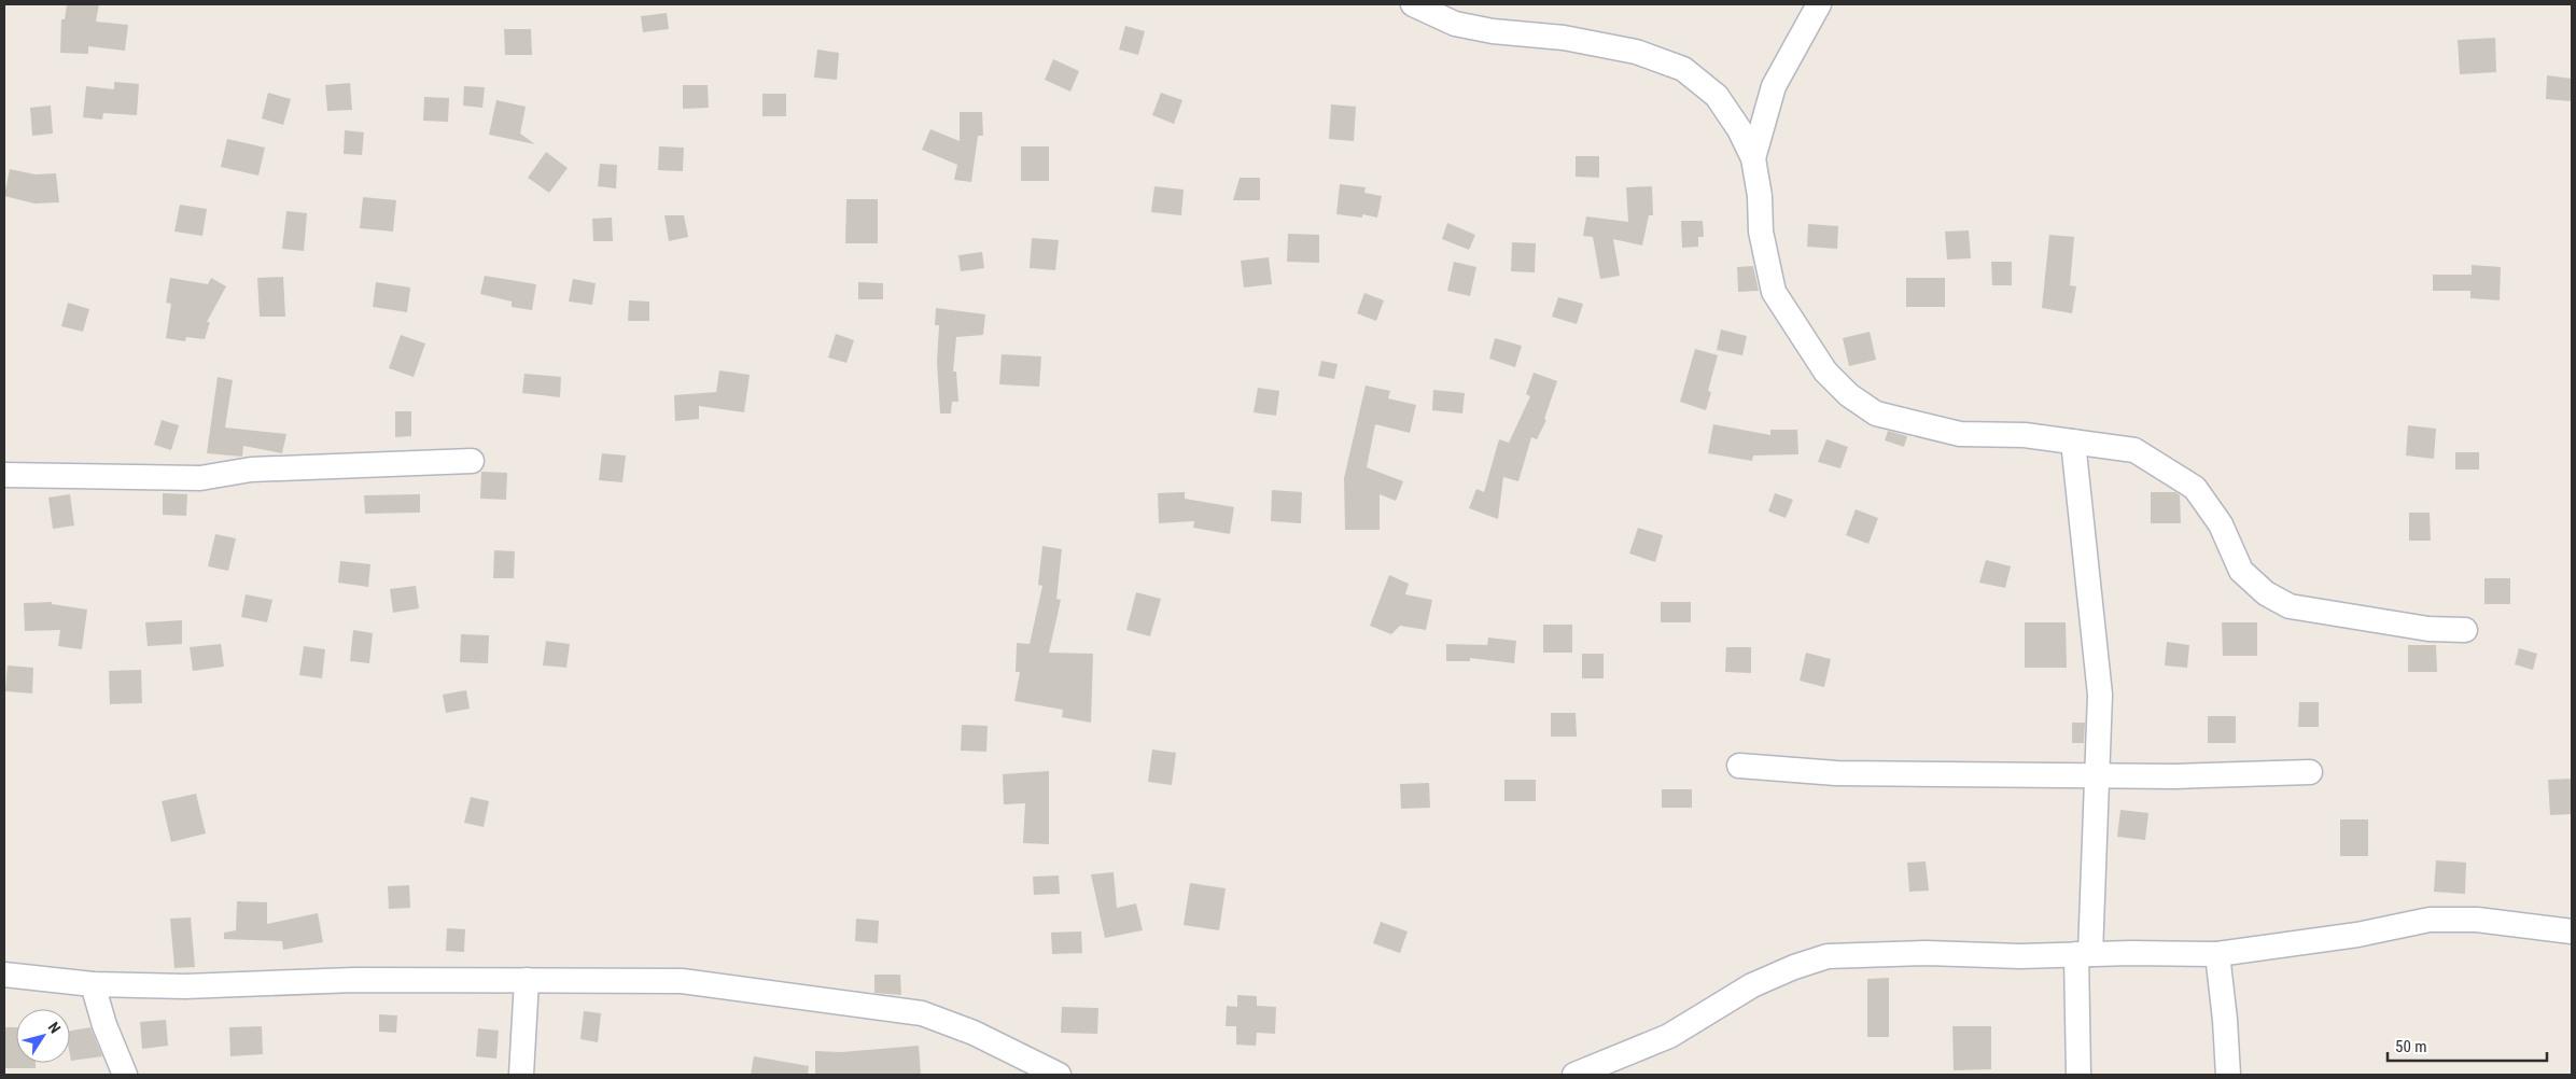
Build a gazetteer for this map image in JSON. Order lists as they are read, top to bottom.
{
  "scale_bar": "50 m",
  "north": "top right"
}
